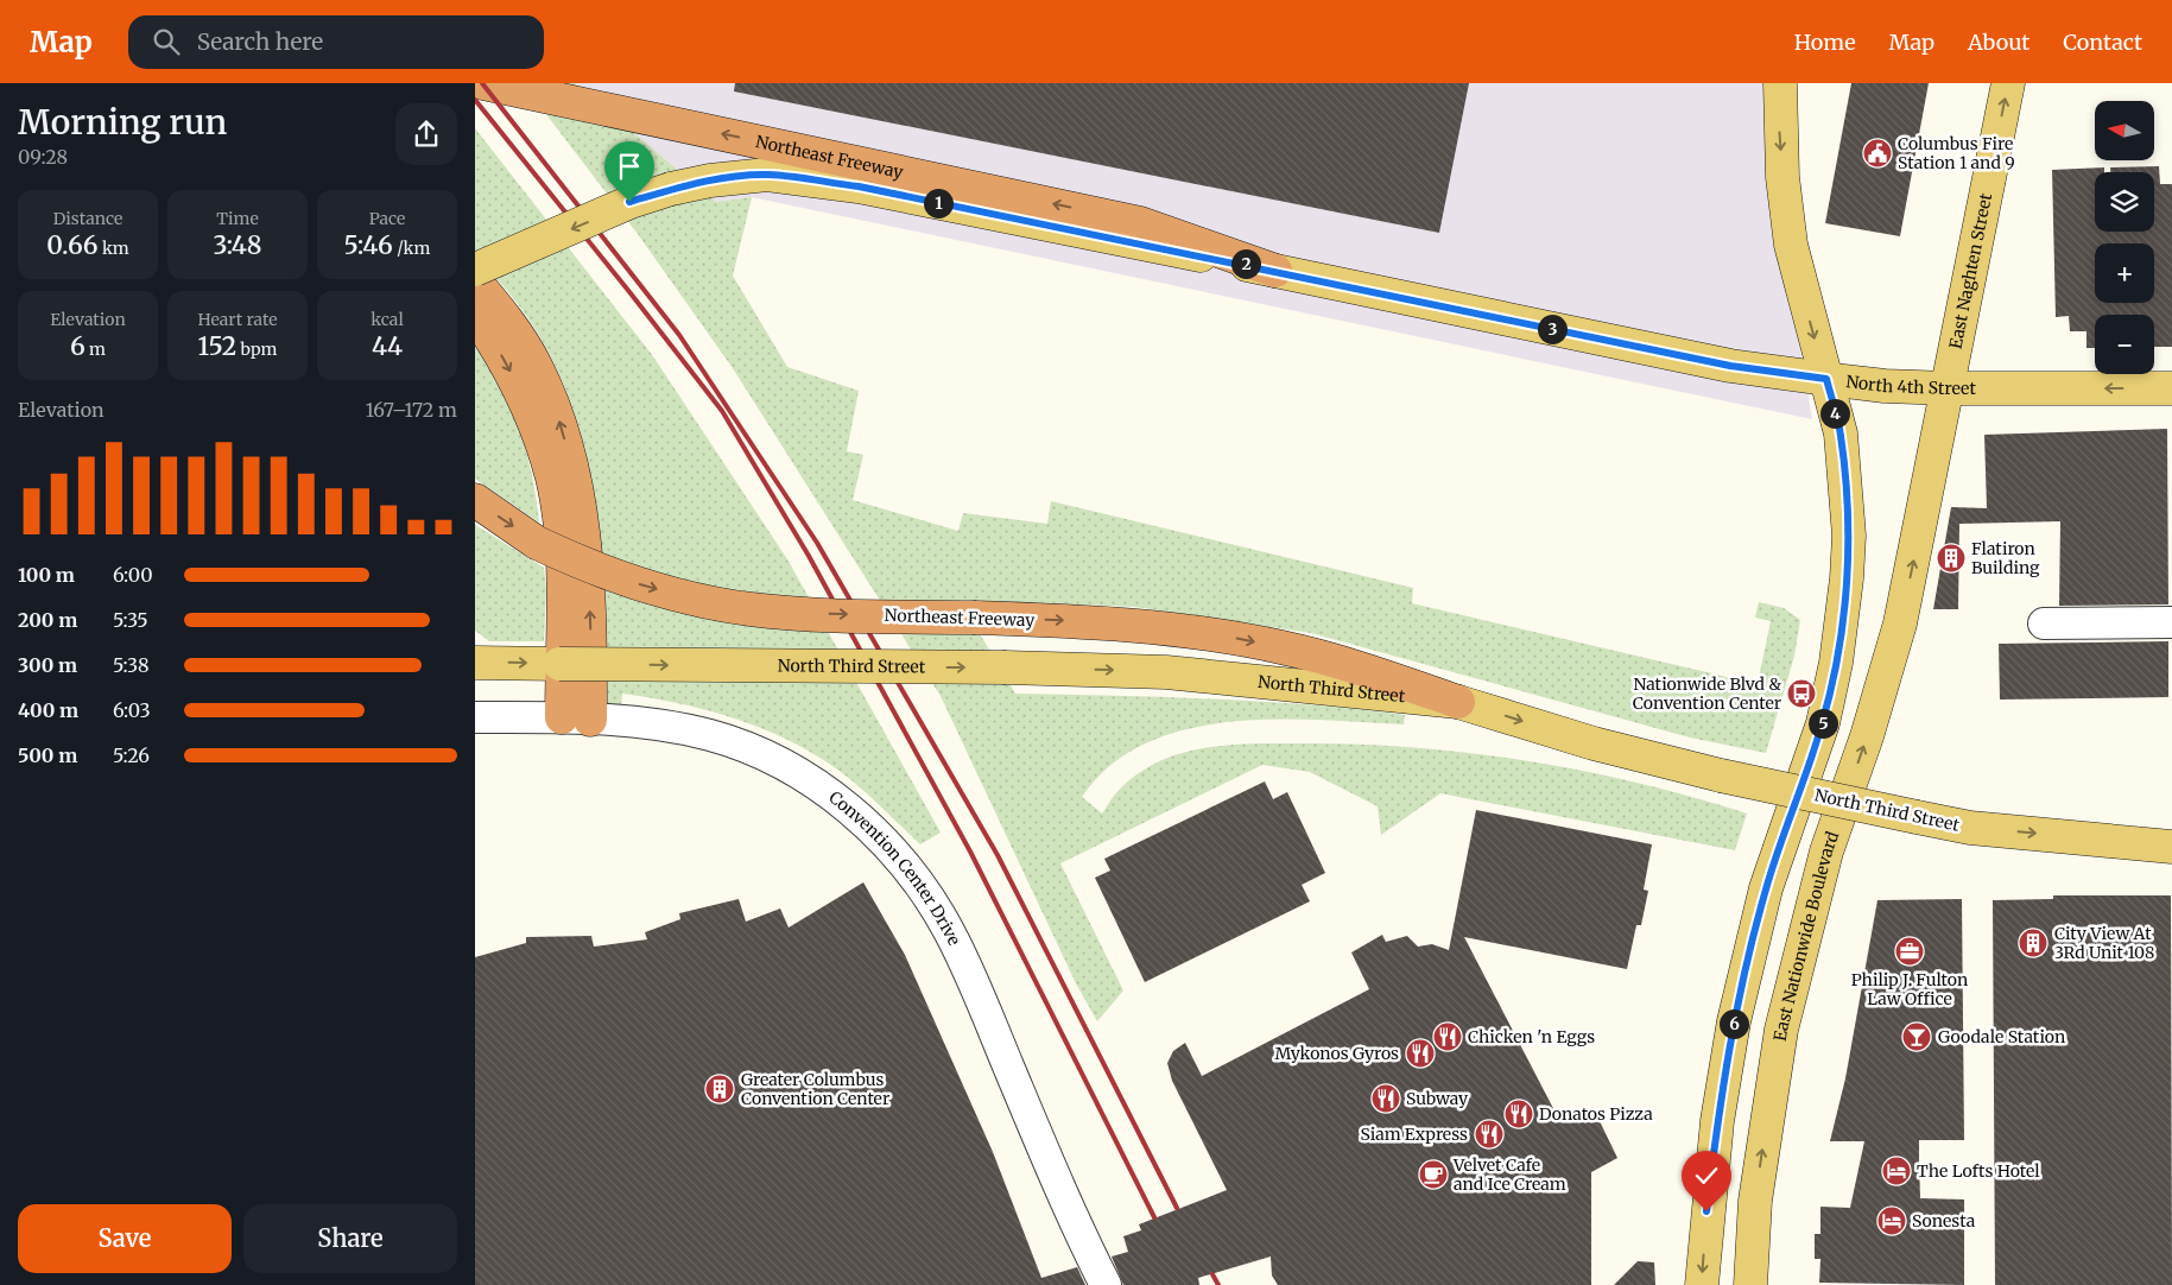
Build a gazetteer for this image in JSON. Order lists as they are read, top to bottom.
{
  "streets": {
    "highway": ["Northeast Freeway"],
    "main road": [
      "East Naghten Street",
      "North 4th Street",
      "North Third Street",
      "East Nationwide Boulevard"
    ],
    "street": ["Convention Center Drive"]
  },
  "crossings": [
    ["Northeast Freeway", "North 4th Street"],
    ["Northeast Freeway", "North Third Street"],
    ["East Naghten Street", "North 4th Street"],
    ["East Naghten Street", "East Nationwide Boulevard"],
    ["North 4th Street", "East Nationwide Boulevard"]
  ],
  "one_way": ["North 4th Street", "North Third Street"],
  "places": {
    "public building": ["Columbus Fire Station 1 and 9"],
    "building": ["Flatiron Building", "City View At 3Rd Unit 108", "Greater Columbus Convention Center"],
    "bus stop": ["Nationwide Blvd & Convention Center"],
    "office": ["Philip J. Fulton Law Office"],
    "restaurant": [
      "Chicken 'n Eggs",
      "Mykonos Gyros",
      "Subway",
      "Donatos Pizza",
      "Siam Express"
    ],
    "bar": ["Goodale Station"],
    "hotel": ["The Lofts Hotel", "Sonesta"],
    "cafe": ["Velvet Cafe and Ice Cream"]
  },
  "north": "left",
  "page": {
    "header": "Map",
    "search": "Search here",
    "nav": [
      "Home",
      "Map",
      "About",
      "Contact"
    ],
    "heading": ["Morning run", "09:28"],
    "map_buttons": ["+", "−"],
    "stats": [
      ["Distance", "0.66 km"],
      ["Time", "3:48"],
      ["Pace", "5:46 /km"],
      ["Elevation", "6 m"],
      ["Heart rate", "152 bpm"],
      ["kcal", "44"]
    ],
    "pins": [
      "1",
      "2",
      "3",
      "4",
      "5",
      "6"
    ],
    "chart": ["Elevation", "167–172 m"],
    "list": [
      {
        "name": "100 m",
        "note": "6:00"
      },
      {
        "name": "200 m",
        "note": "5:35"
      },
      {
        "name": "300 m",
        "note": "5:38"
      },
      {
        "name": "400 m",
        "note": "6:03"
      },
      {
        "name": "500 m",
        "note": "5:26"
      }
    ],
    "buttons": ["Save", "Share"]
  }
}
